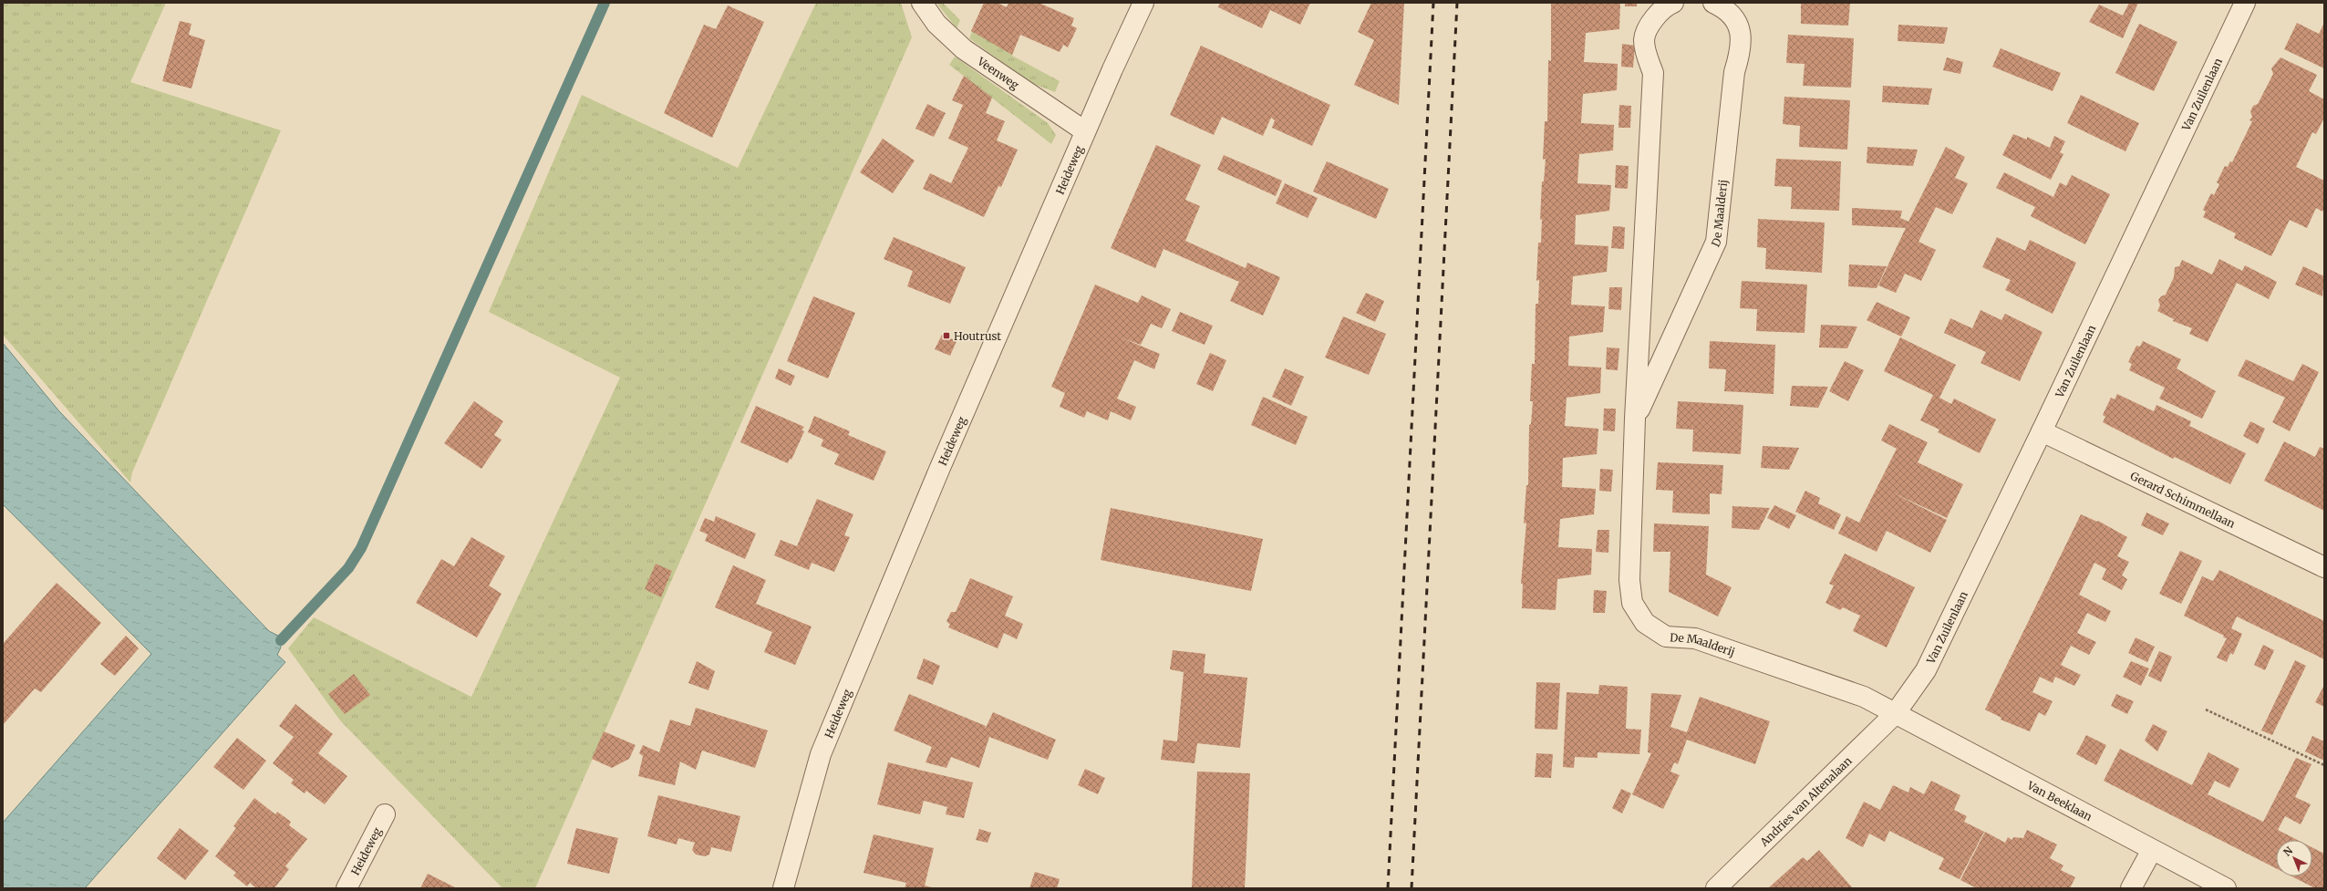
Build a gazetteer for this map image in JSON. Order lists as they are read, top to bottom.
{
  "streets": {
    "street": [
      "Veenweg",
      "Van Zuilenlaan",
      "Heideweg",
      "De Maalderij",
      "Gerard Schimmellaan",
      "Van Beeklaan",
      "Andries van Altenalaan"
    ]
  },
  "crossings": [
    ["Veenweg", "Heideweg"],
    ["Van Zuilenlaan", "De Maalderij"],
    ["Van Zuilenlaan", "Gerard Schimmellaan"],
    ["Van Zuilenlaan", "Van Beeklaan"],
    ["Van Zuilenlaan", "Andries van Altenalaan"],
    ["De Maalderij", "Van Beeklaan"],
    ["De Maalderij", "Andries van Altenalaan"],
    ["Van Beeklaan", "Andries van Altenalaan"]
  ],
  "places": {
    "transit": ["Houtrust"]
  },
  "north": "top left"
}
